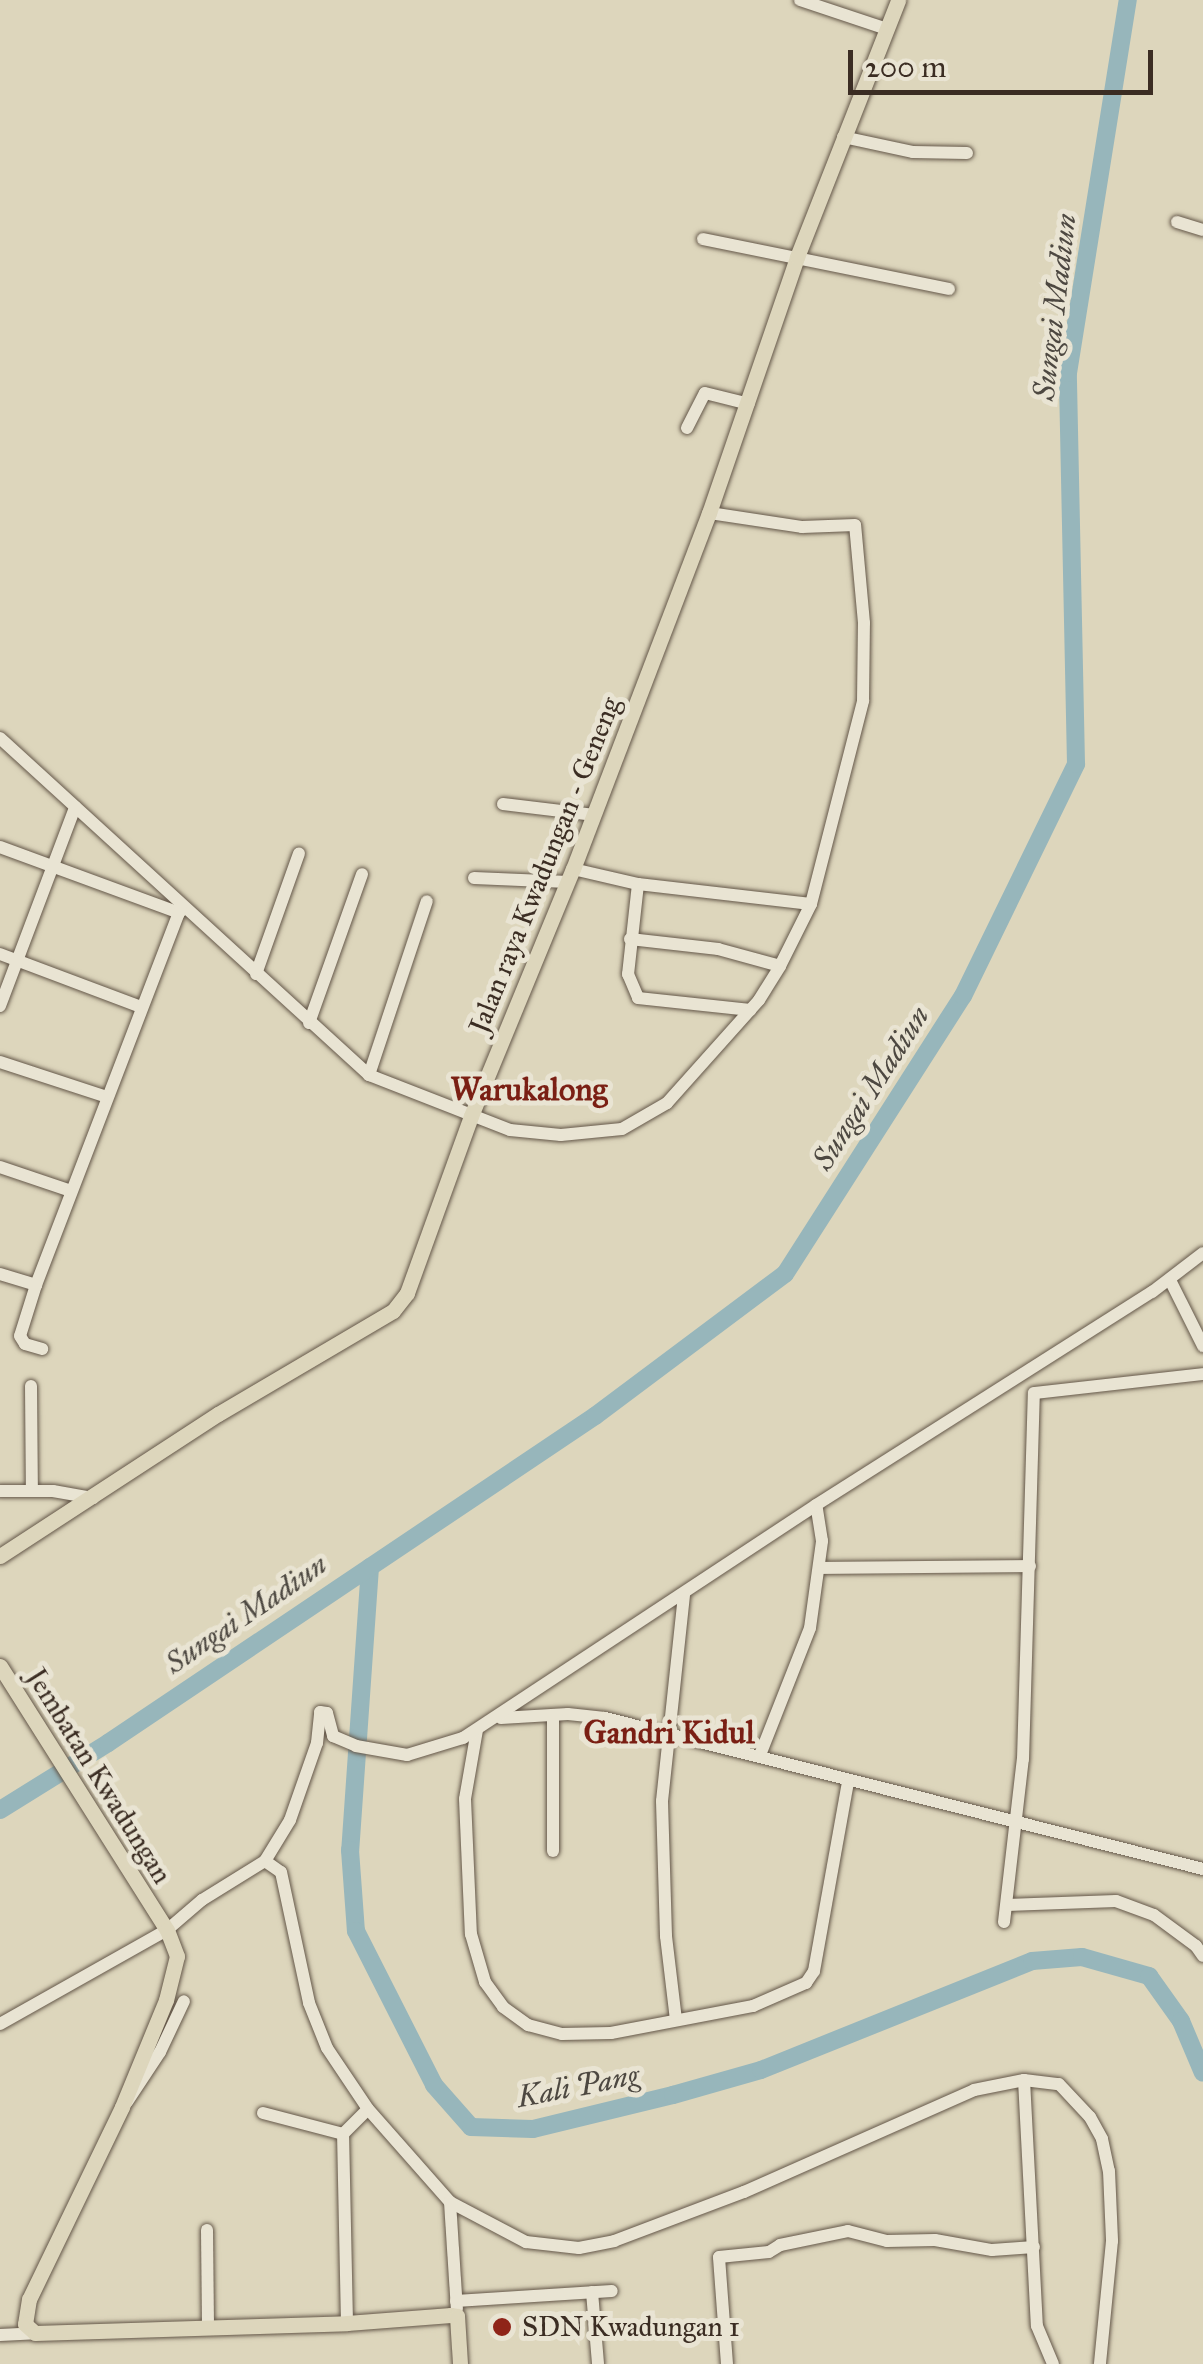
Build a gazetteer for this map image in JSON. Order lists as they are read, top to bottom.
{
  "streets": {
    "main road": ["Jalan raya Kwadungan - Geneng", "Jembatan Kwadungan"]
  },
  "districts": ["Warukalong", "Gandri Kidul"],
  "water": ["Sungai Madiun", "Kali Pang"],
  "places": ["SDN Kwadungan 1"],
  "scale_bar": "200 m"
}
